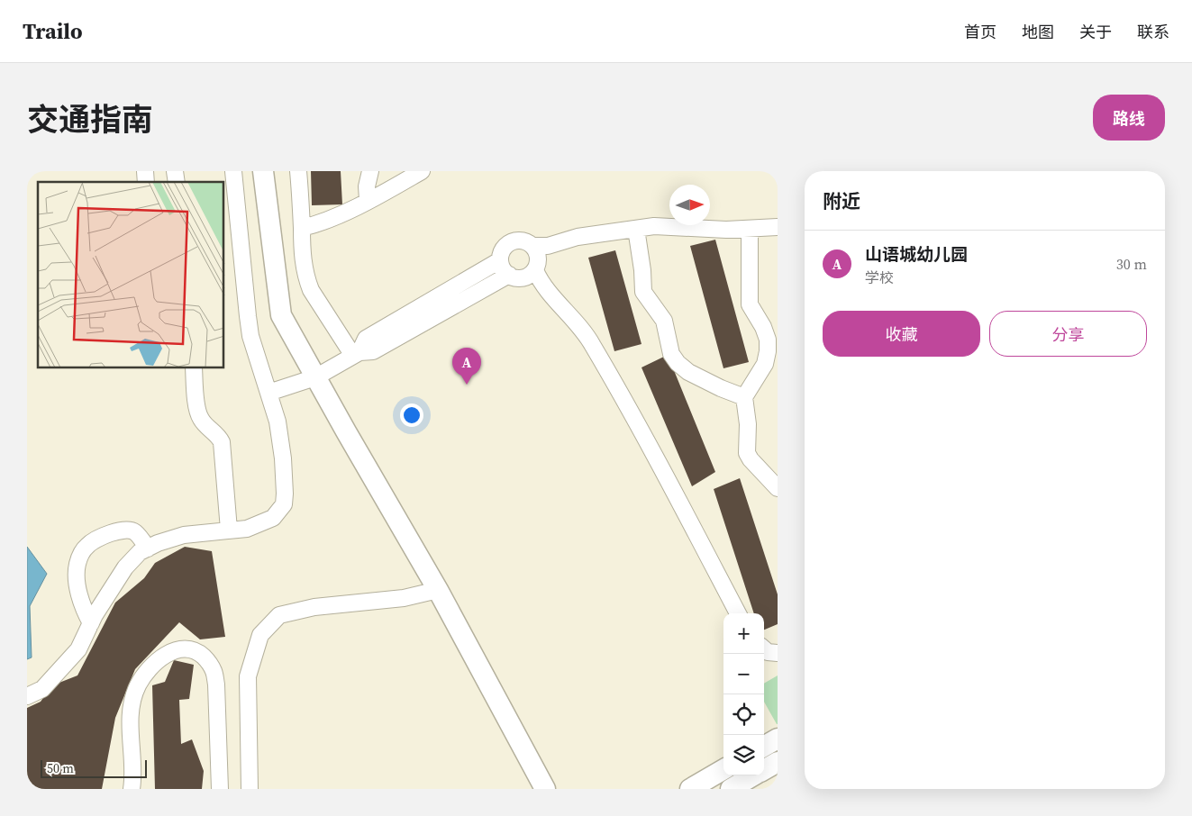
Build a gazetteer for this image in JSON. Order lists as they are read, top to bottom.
{
  "scale_bar": "50 m",
  "north": "right",
  "page": {
    "header": "Trailo",
    "nav": [
      "首页",
      "地图",
      "关于",
      "联系"
    ],
    "title": "交通指南",
    "buttons": [
      "路线",
      ["收藏", "分享"]
    ],
    "heading": "附近",
    "list": [
      {
        "mark": "A",
        "name": "山语城幼儿园",
        "note": "学校",
        "value": "30 m"
      }
    ],
    "pins": "A",
    "map_buttons": ["+", "−"],
    "scale": "50 m"
  }
}
